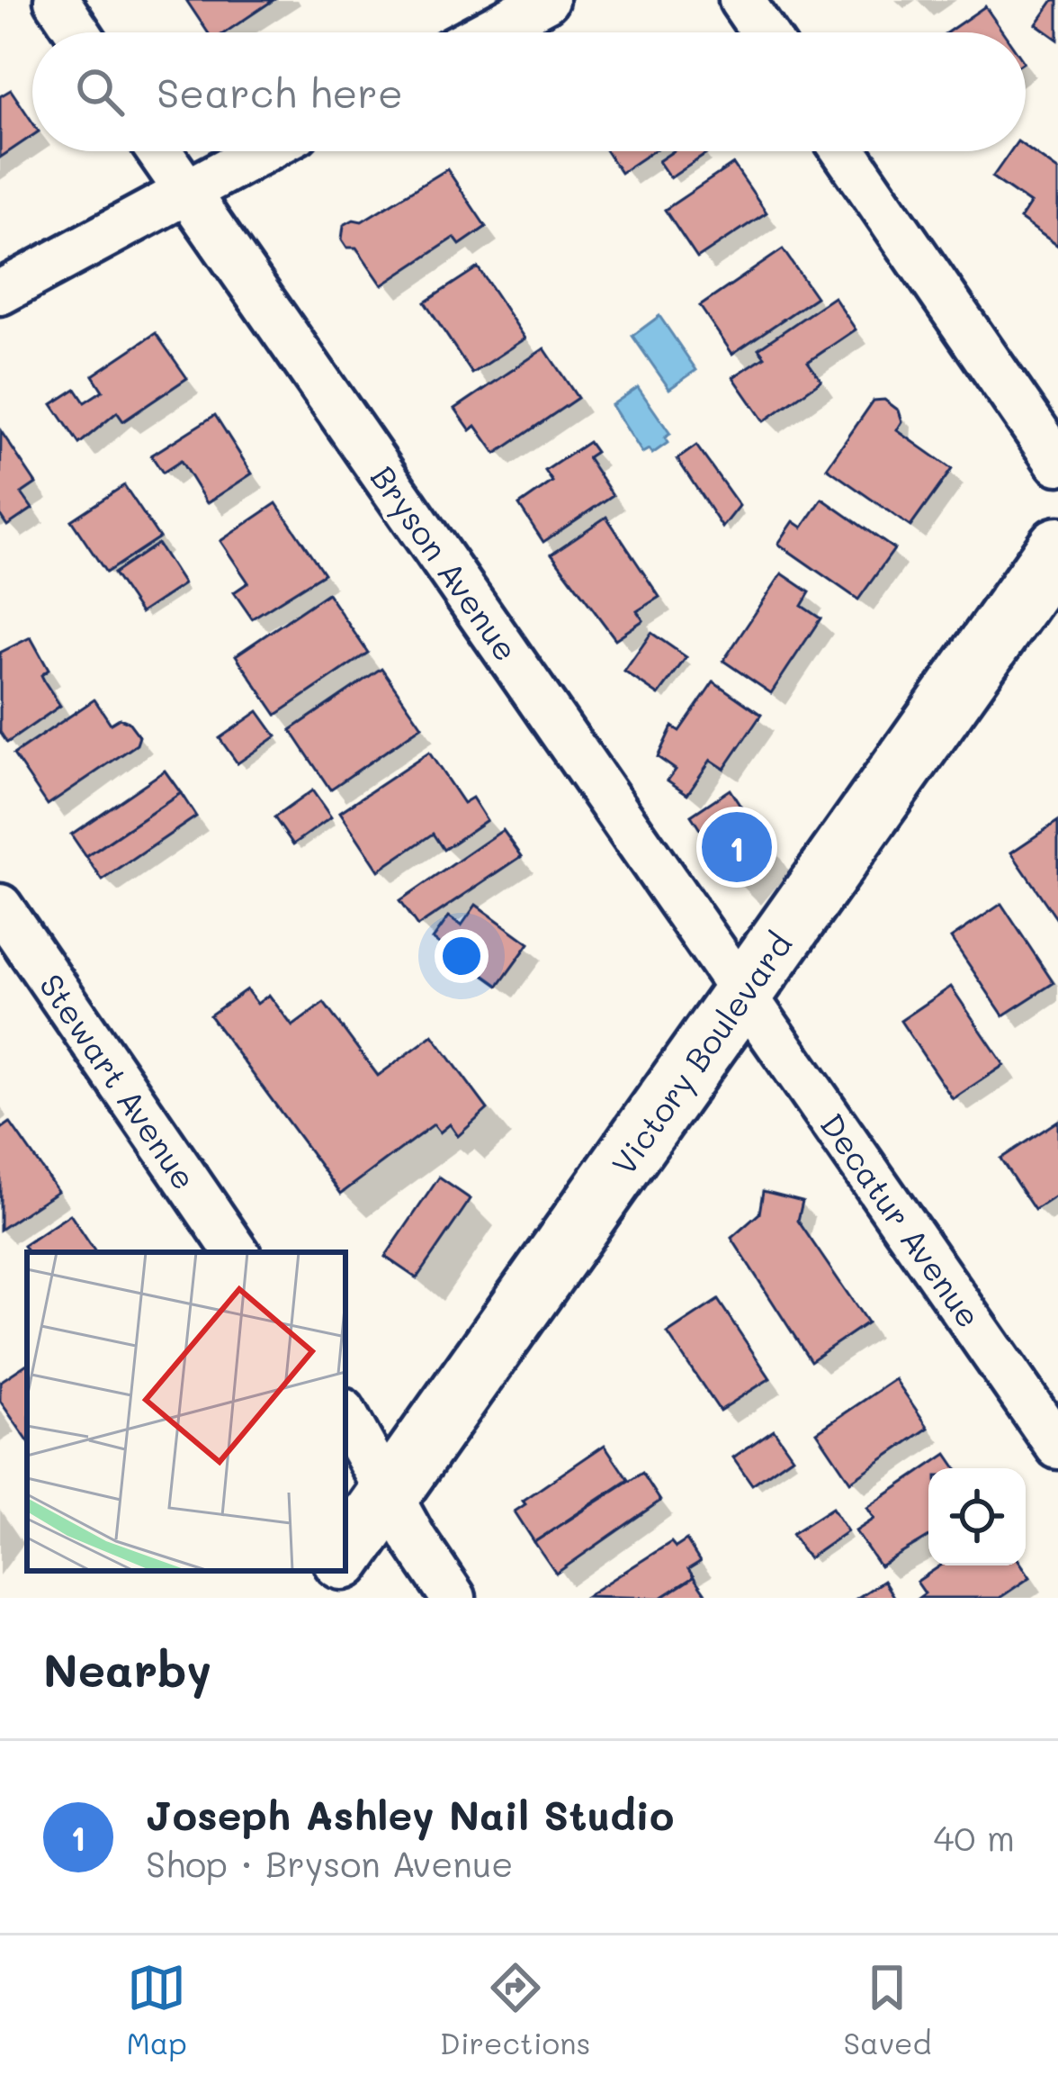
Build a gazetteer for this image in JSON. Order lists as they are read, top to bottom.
{
  "streets": {
    "main road": ["Victory Boulevard"],
    "street": ["Bryson Avenue", "Stewart Avenue", "Decatur Avenue"]
  },
  "crossings": [
    ["Bryson Avenue", "Victory Boulevard"],
    ["Bryson Avenue", "Decatur Avenue"],
    ["Victory Boulevard", "Decatur Avenue"]
  ],
  "page": {
    "search": "Search here",
    "pins": "1",
    "heading": "Nearby",
    "list": [
      {
        "mark": "1",
        "name": "Joseph Ashley Nail Studio",
        "note": "Shop · Bryson Avenue",
        "value": "40 m"
      }
    ],
    "nav": ["Map", "Directions", "Saved"]
  }
}
